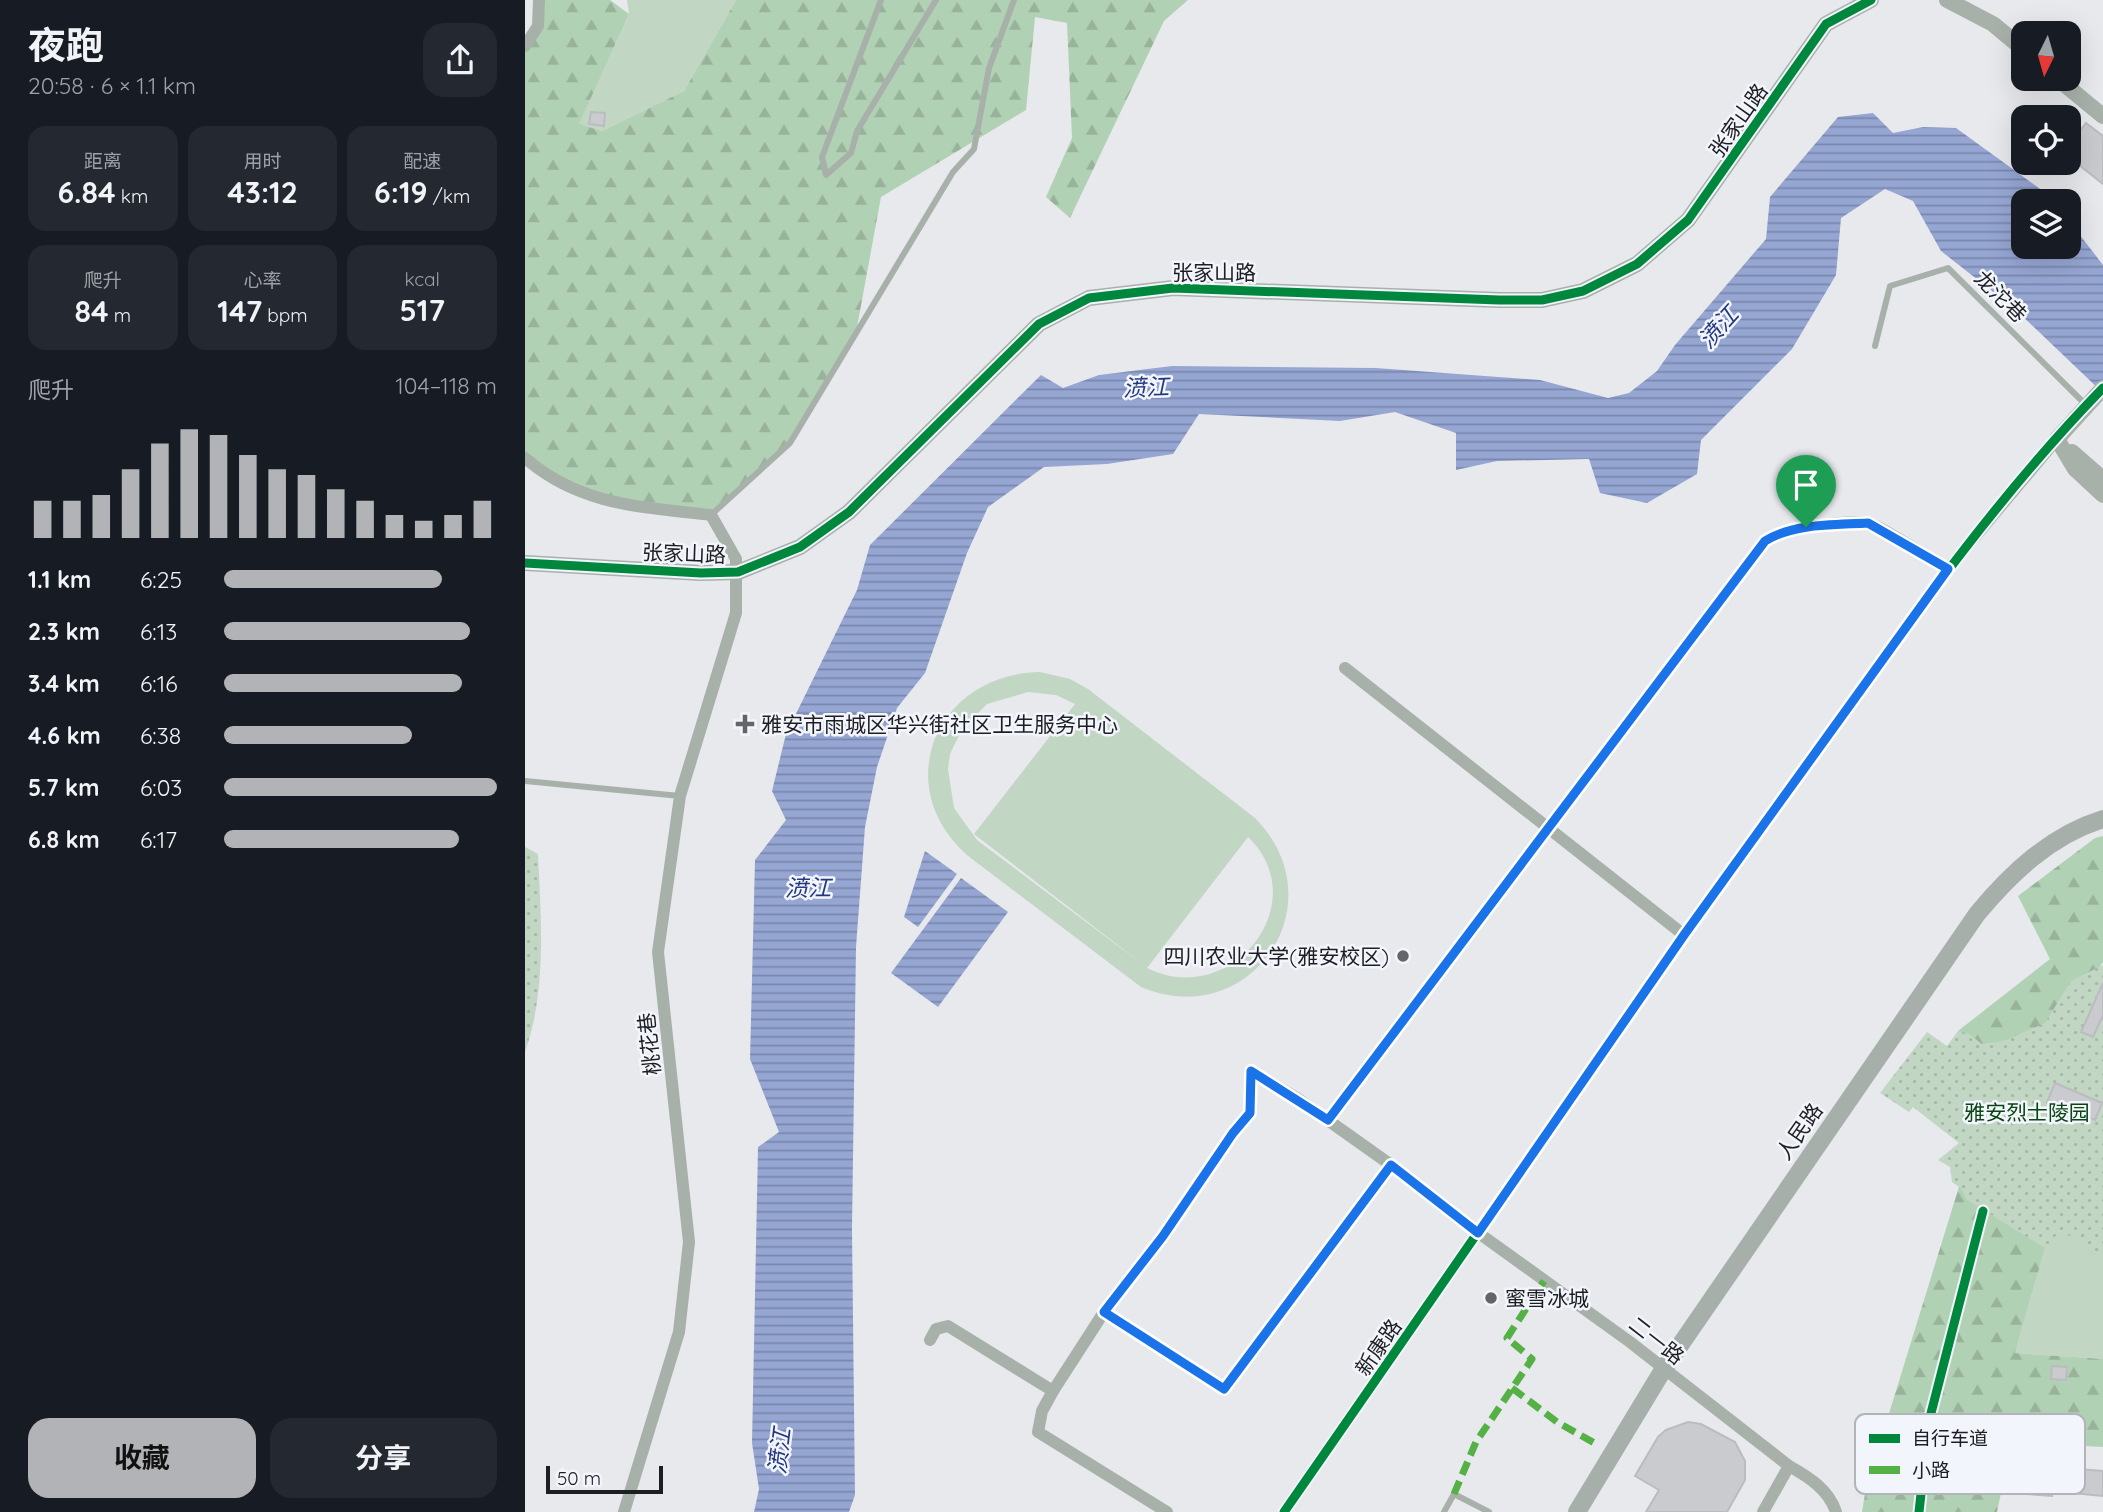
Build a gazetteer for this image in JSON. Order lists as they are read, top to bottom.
{
  "streets": {
    "main road": ["人民路"],
    "street": [
      "张家山路",
      "桃花巷",
      "二一路",
      "新康路"
    ],
    "lane": ["龙沱巷"]
  },
  "crossings": [
    ["张家山路", "桃花巷"],
    ["人民路", "二一路"],
    ["二一路", "新康路"]
  ],
  "water": ["𣸣江"],
  "parks": ["雅安烈士陵园"],
  "places": {
    "health": ["雅安市雨城区华兴街社区卫生服务中心"],
    "other": ["四川农业大学(雅安校区)", "蜜雪冰城"]
  },
  "legend": ["自行车道", "小路"],
  "scale_bar": "50 m",
  "north": "bottom",
  "page": {
    "heading": ["夜跑", "20:58 · 6 × 1.1 km"],
    "stats": [
      ["距离", "6.84 km"],
      ["用时", "43:12"],
      ["配速", "6:19 /km"],
      ["爬升", "84 m"],
      ["心率", "147 bpm"],
      ["kcal", "517"]
    ],
    "chart": ["爬升", "104–118 m"],
    "list": [
      {
        "name": "1.1 km",
        "note": "6:25"
      },
      {
        "name": "2.3 km",
        "note": "6:13"
      },
      {
        "name": "3.4 km",
        "note": "6:16"
      },
      {
        "name": "4.6 km",
        "note": "6:38"
      },
      {
        "name": "5.7 km",
        "note": "6:03"
      },
      {
        "name": "6.8 km",
        "note": "6:17"
      }
    ],
    "buttons": ["收藏", "分享"],
    "scale": "50 m"
  }
}
